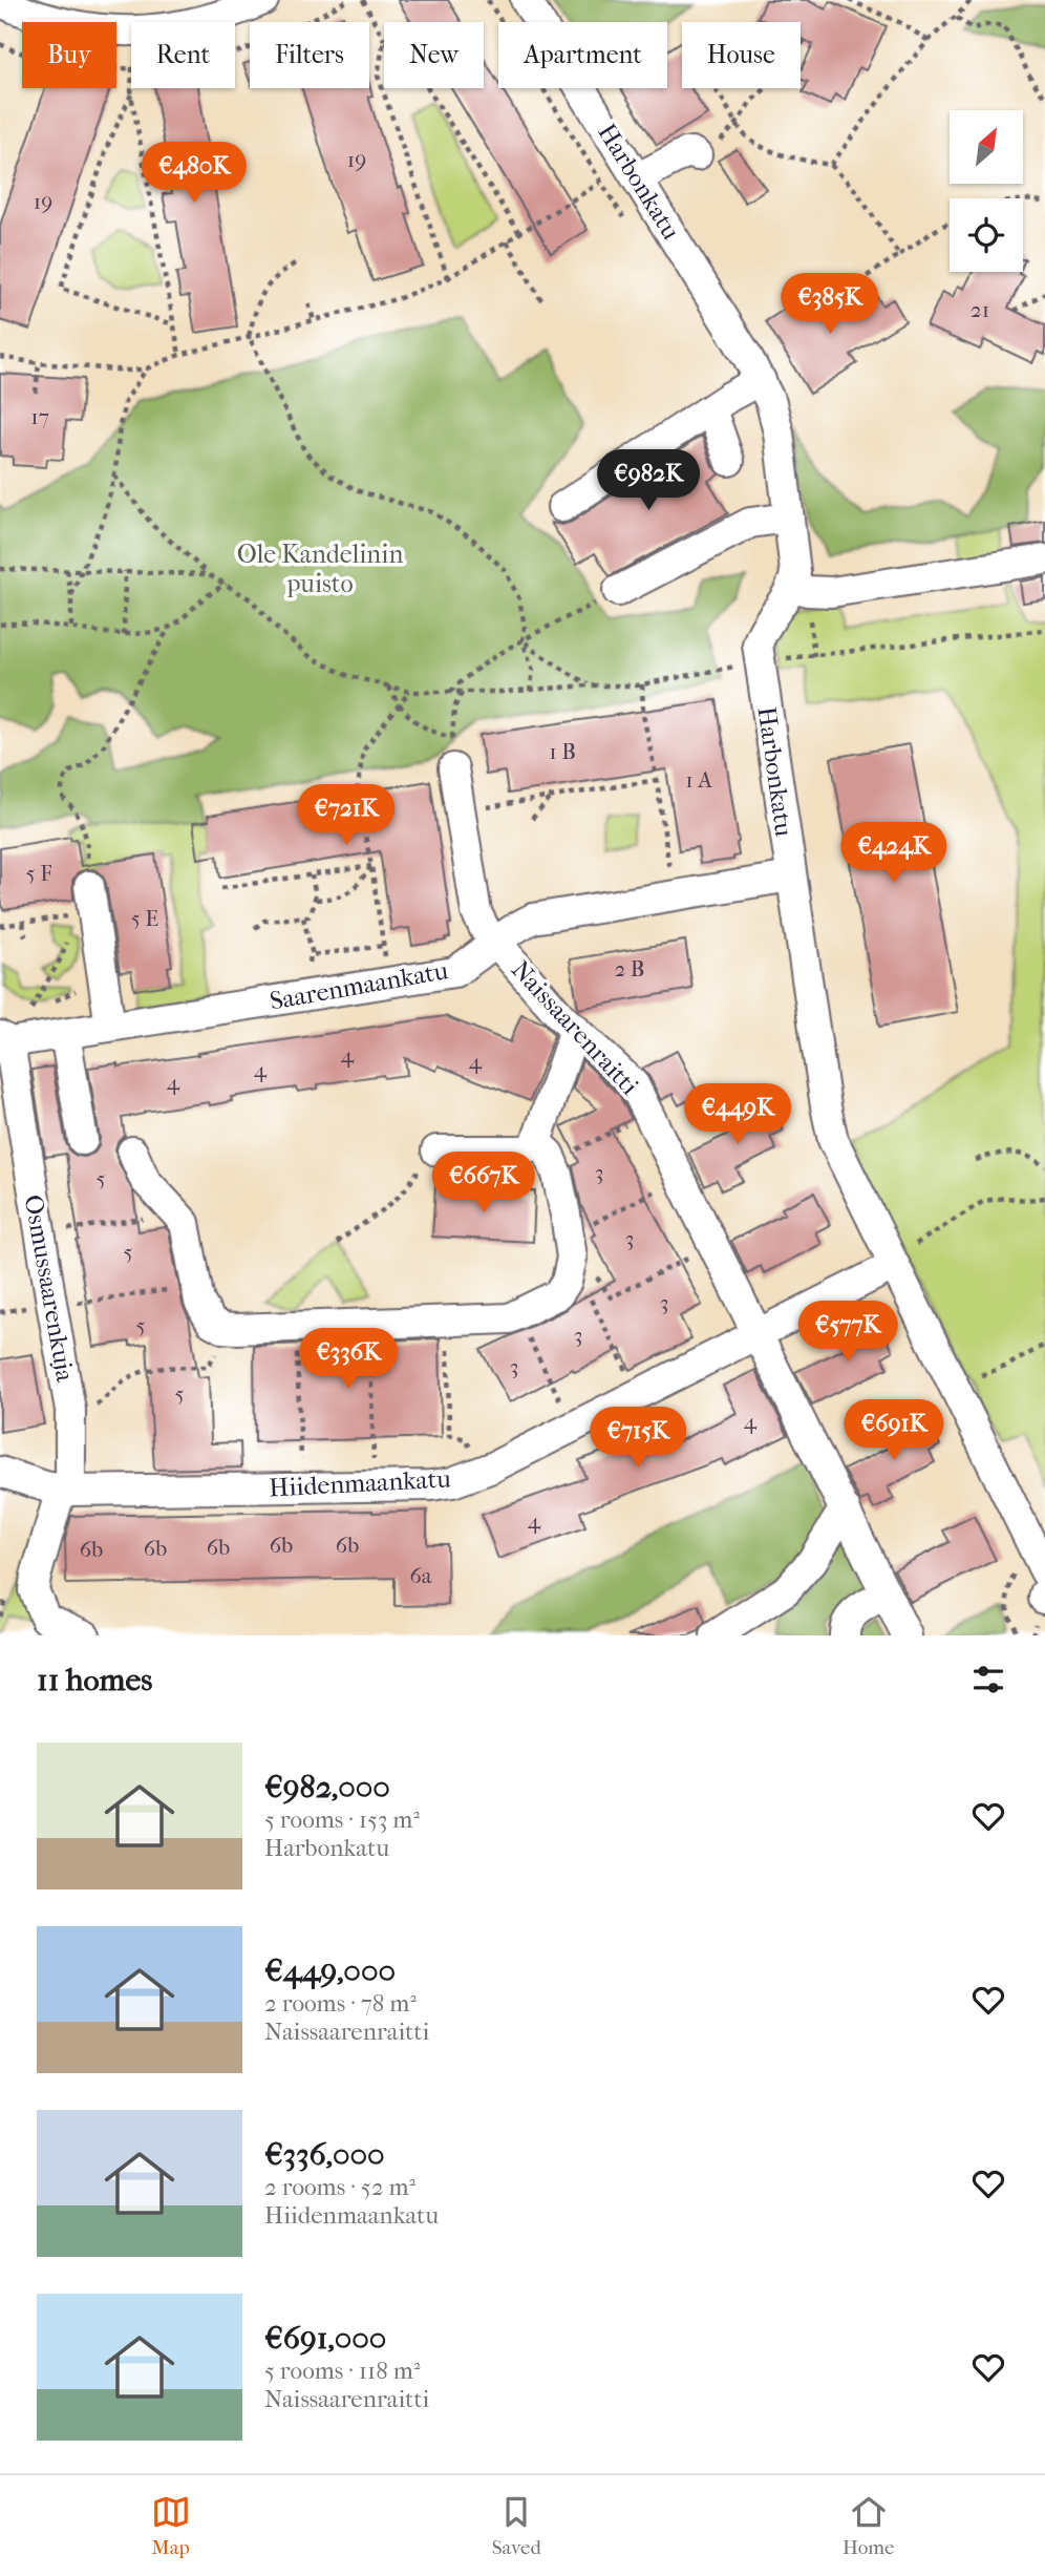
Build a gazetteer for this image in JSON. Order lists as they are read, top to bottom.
{
  "streets": {
    "street": [
      "Harbonkatu",
      "Saarenmaankatu",
      "Naissaarenraitti",
      "Osmussaarenkuja",
      "Hiidenmaankatu"
    ]
  },
  "crossings": [
    ["Harbonkatu", "Saarenmaankatu"],
    ["Harbonkatu", "Hiidenmaankatu"],
    ["Saarenmaankatu", "Naissaarenraitti"],
    ["Saarenmaankatu", "Osmussaarenkuja"],
    ["Naissaarenraitti", "Hiidenmaankatu"],
    ["Osmussaarenkuja", "Hiidenmaankatu"]
  ],
  "parks": ["Ole Kandelinin puisto"],
  "house_numbers": [
    "19",
    "19",
    "21",
    "17",
    "1 B",
    "1 A",
    "5 F",
    "5 E",
    "2 B",
    "4",
    "4",
    "4",
    "4",
    "3",
    "5",
    "3",
    "5",
    "3",
    "5",
    "3",
    "3",
    "5",
    "4",
    "4",
    "6b",
    "6b",
    "6b",
    "6b",
    "6b",
    "6a"
  ],
  "north": "top right",
  "page": {
    "chip": [
      "Buy",
      "Rent",
      "Filters",
      "New",
      "Apartment",
      "House"
    ],
    "price": [
      "€480K",
      "€385K",
      "€982K",
      "€721K",
      "€424K",
      "€449K",
      "€667K",
      "€577K",
      "€336K",
      "€691K",
      "€715K"
    ],
    "heading": "11 homes",
    "list": [
      {
        "name": "€982,000",
        "note": "5 rooms · 153 m² · Harbonkatu"
      },
      {
        "name": "€449,000",
        "note": "2 rooms · 78 m² · Naissaarenraitti"
      },
      {
        "name": "€336,000",
        "note": "2 rooms · 52 m² · Hiidenmaankatu"
      },
      {
        "name": "€691,000",
        "note": "5 rooms · 118 m² · Naissaarenraitti"
      }
    ],
    "tabs": ["Map", "Saved", "Home"]
  }
}
